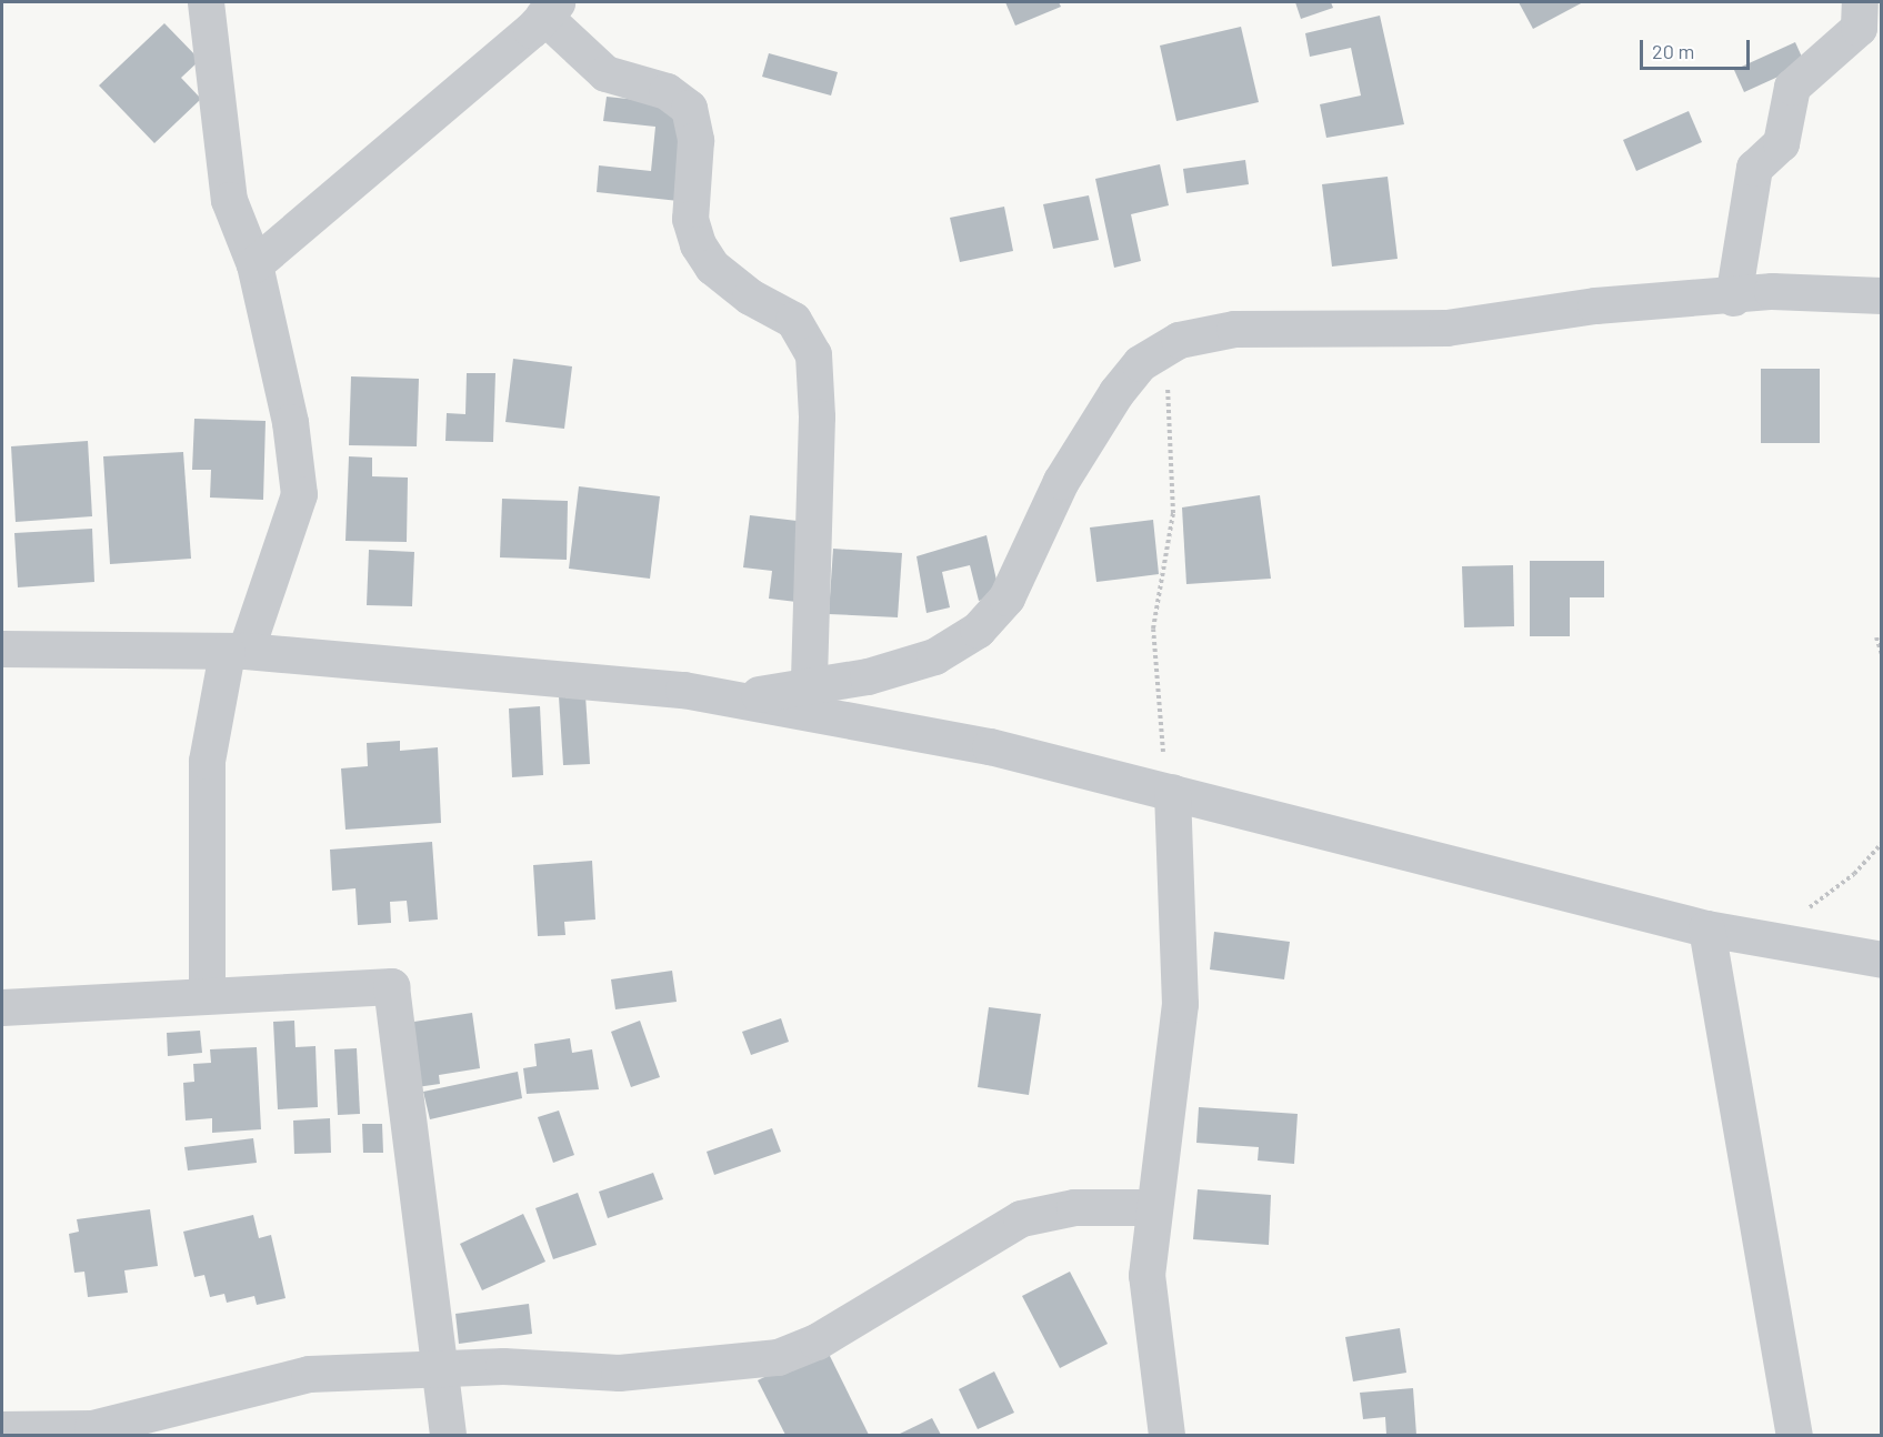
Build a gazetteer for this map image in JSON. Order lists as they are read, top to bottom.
{
  "scale_bar": "20 m"
}
